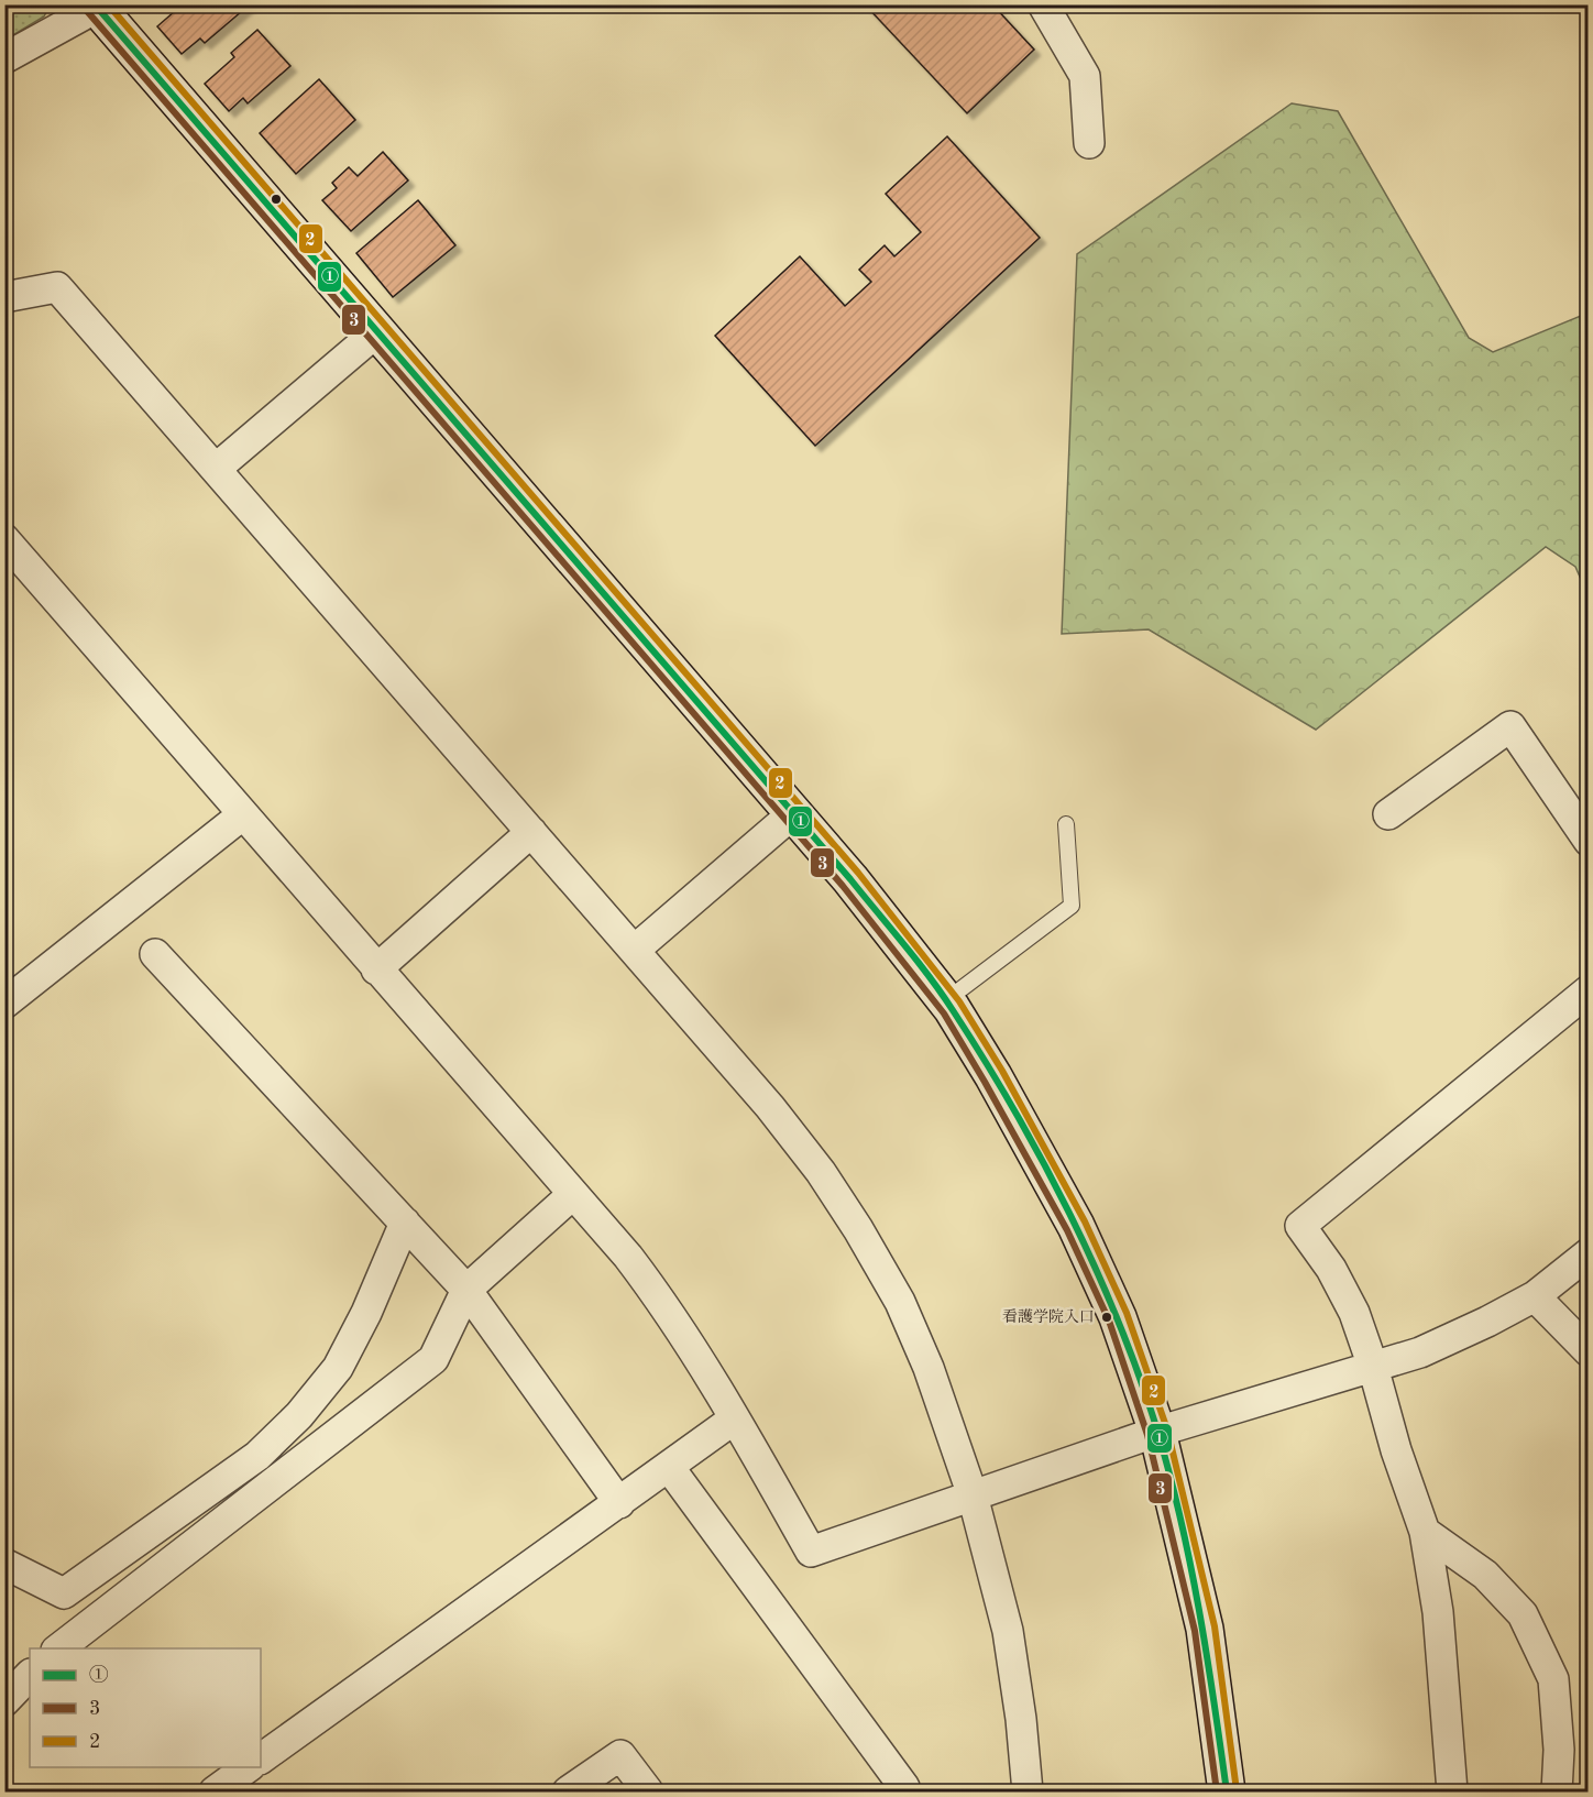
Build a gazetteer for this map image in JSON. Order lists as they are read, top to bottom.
{
  "places": ["看護学院入口"],
  "lines": ["transit line ①", "transit line 2", "transit line 3"],
  "legend": ["①", "3", "2"]
}
